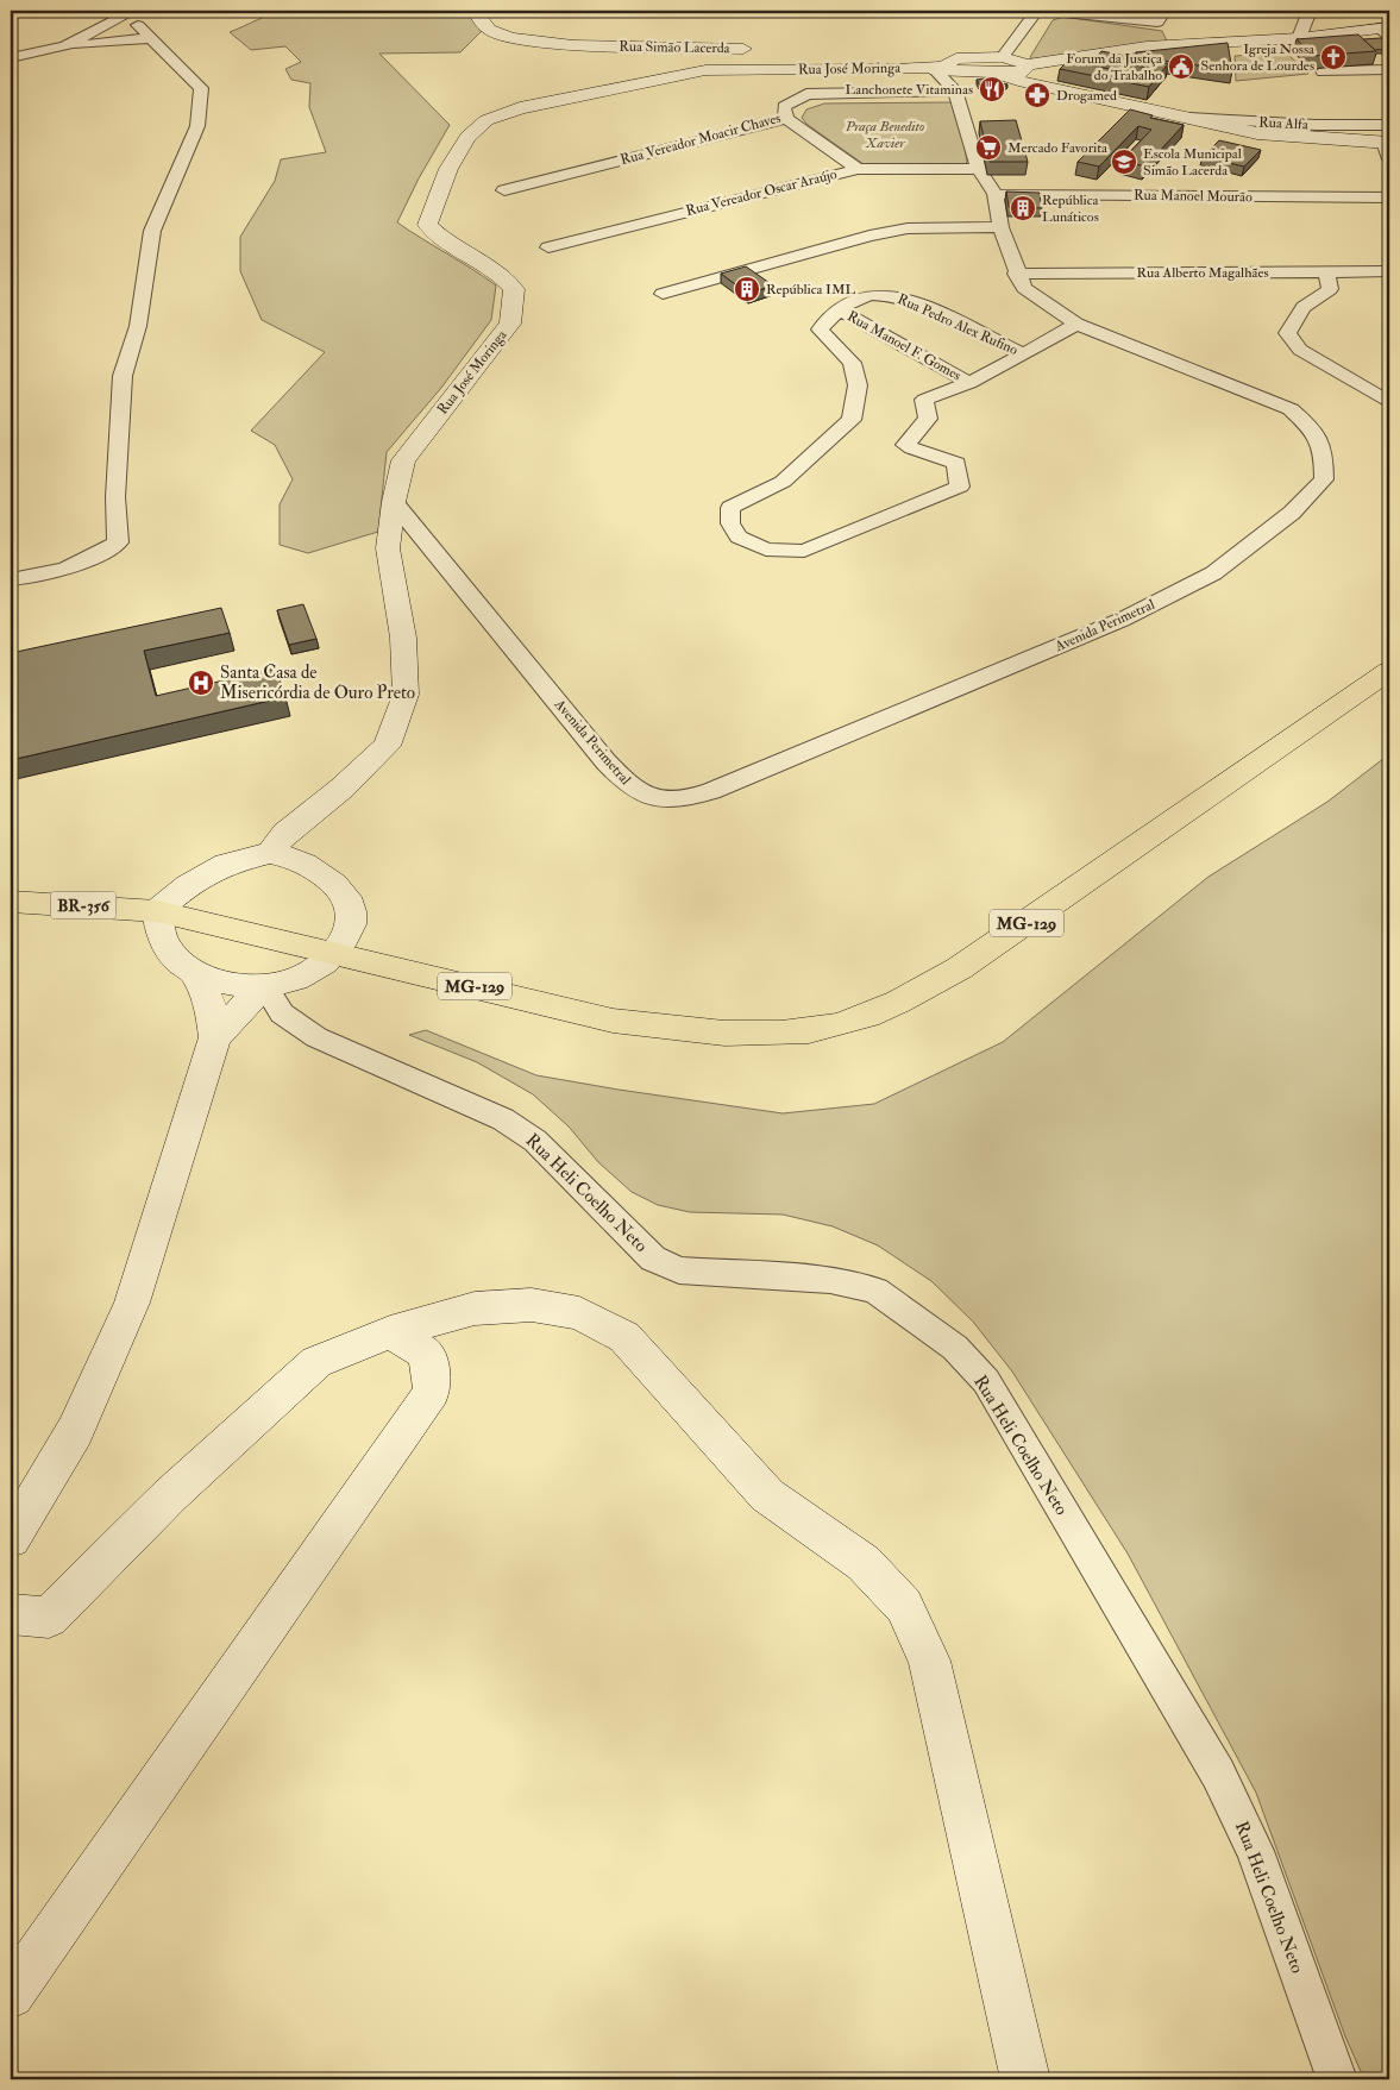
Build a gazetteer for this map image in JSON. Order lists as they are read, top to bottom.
{
  "streets": {
    "main road": ["BR-356", "MG-129"],
    "street": [
      "Rua Simão Lacerda",
      "Rua José Moringa",
      "Rua Vereador Moacir Chaves",
      "Rua Vereador Oscar Araújo",
      "Rua Manoel Mourão",
      "Rua Alberto Magalhães",
      "Rua Pedro Alex Rufino",
      "Rua Manoel F. Gomes",
      "Avenida Perimetral",
      "Rua Heli Coelho Neto"
    ]
  },
  "crossings": [
    ["Rua José Moringa", "Avenida Perimetral"],
    ["Rua Vereador Moacir Chaves", "Avenida Perimetral"],
    ["Rua Vereador Oscar Araújo", "Avenida Perimetral"],
    ["Rua Manoel Mourão", "Avenida Perimetral"],
    ["Rua Alberto Magalhães", "Avenida Perimetral"],
    ["Rua Pedro Alex Rufino", "Rua Manoel F. Gomes"],
    ["Rua Pedro Alex Rufino", "Avenida Perimetral"],
    ["BR-356", "MG-129"]
  ],
  "parks": ["Praça Benedito Xavier"],
  "places": {
    "church": ["Igreja Nossa Senhora de Lourdes"],
    "public building": ["Forum da Justiça do Trabalho"],
    "restaurant": ["Lanchonete Vitaminas"],
    "pharmacy": ["Drogamed"],
    "supermarket": ["Mercado Favorita"],
    "school or university": ["Escola Municipal Simão Lacerda"],
    "building": ["República Lunáticos", "República IML"],
    "hospital": ["Santa Casa de Misericórdia de Ouro Preto"]
  }
}
